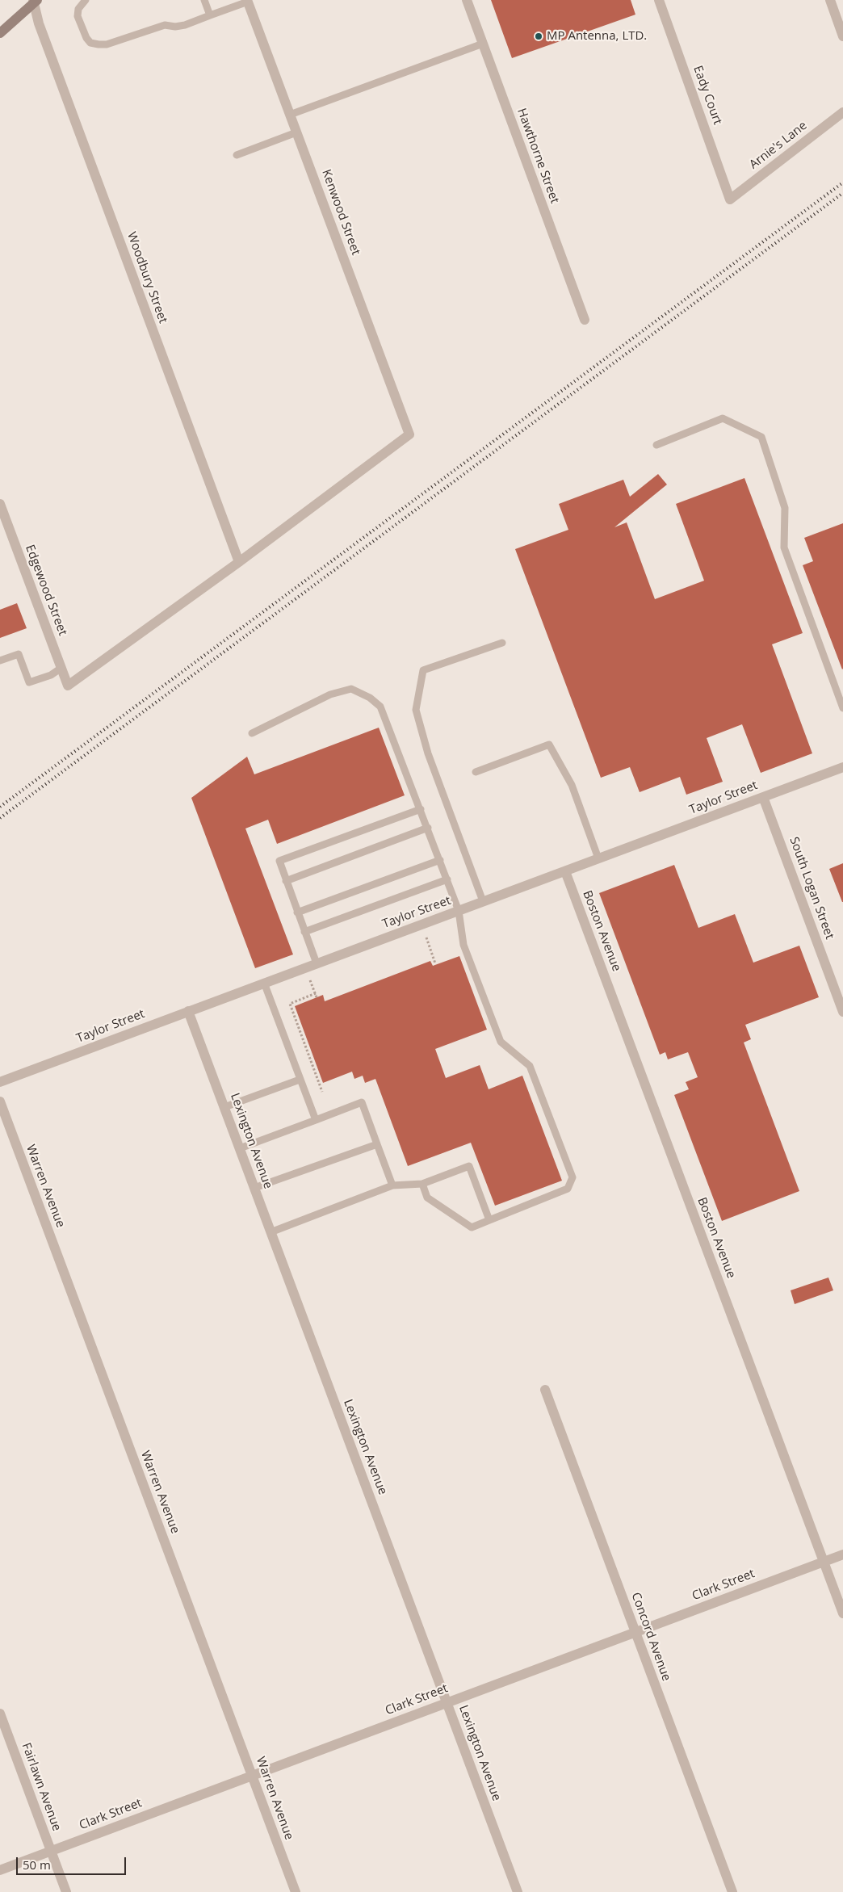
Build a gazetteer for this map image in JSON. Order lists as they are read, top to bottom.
{
  "streets": {
    "street": [
      "Eady Court",
      "Arnie's Lane",
      "Hawthorne Street",
      "Kenwood Street",
      "Woodbury Street",
      "Edgewood Street",
      "Taylor Street",
      "South Logan Street",
      "Boston Avenue",
      "Lexington Avenue",
      "Warren Avenue",
      "Clark Street",
      "Concord Avenue",
      "Fairlawn Avenue"
    ]
  },
  "crossings": [
    ["Eady Court", "Arnie's Lane"],
    ["Kenwood Street", "Woodbury Street"],
    ["Kenwood Street", "Edgewood Street"],
    ["Woodbury Street", "Edgewood Street"],
    ["Taylor Street", "South Logan Street"],
    ["Taylor Street", "Boston Avenue"],
    ["Taylor Street", "Lexington Avenue"],
    ["Boston Avenue", "Clark Street"],
    ["Lexington Avenue", "Clark Street"],
    ["Warren Avenue", "Clark Street"],
    ["Clark Street", "Concord Avenue"],
    ["Clark Street", "Fairlawn Avenue"]
  ],
  "places": ["MP Antenna, LTD."],
  "scale_bar": "50 m"
}
